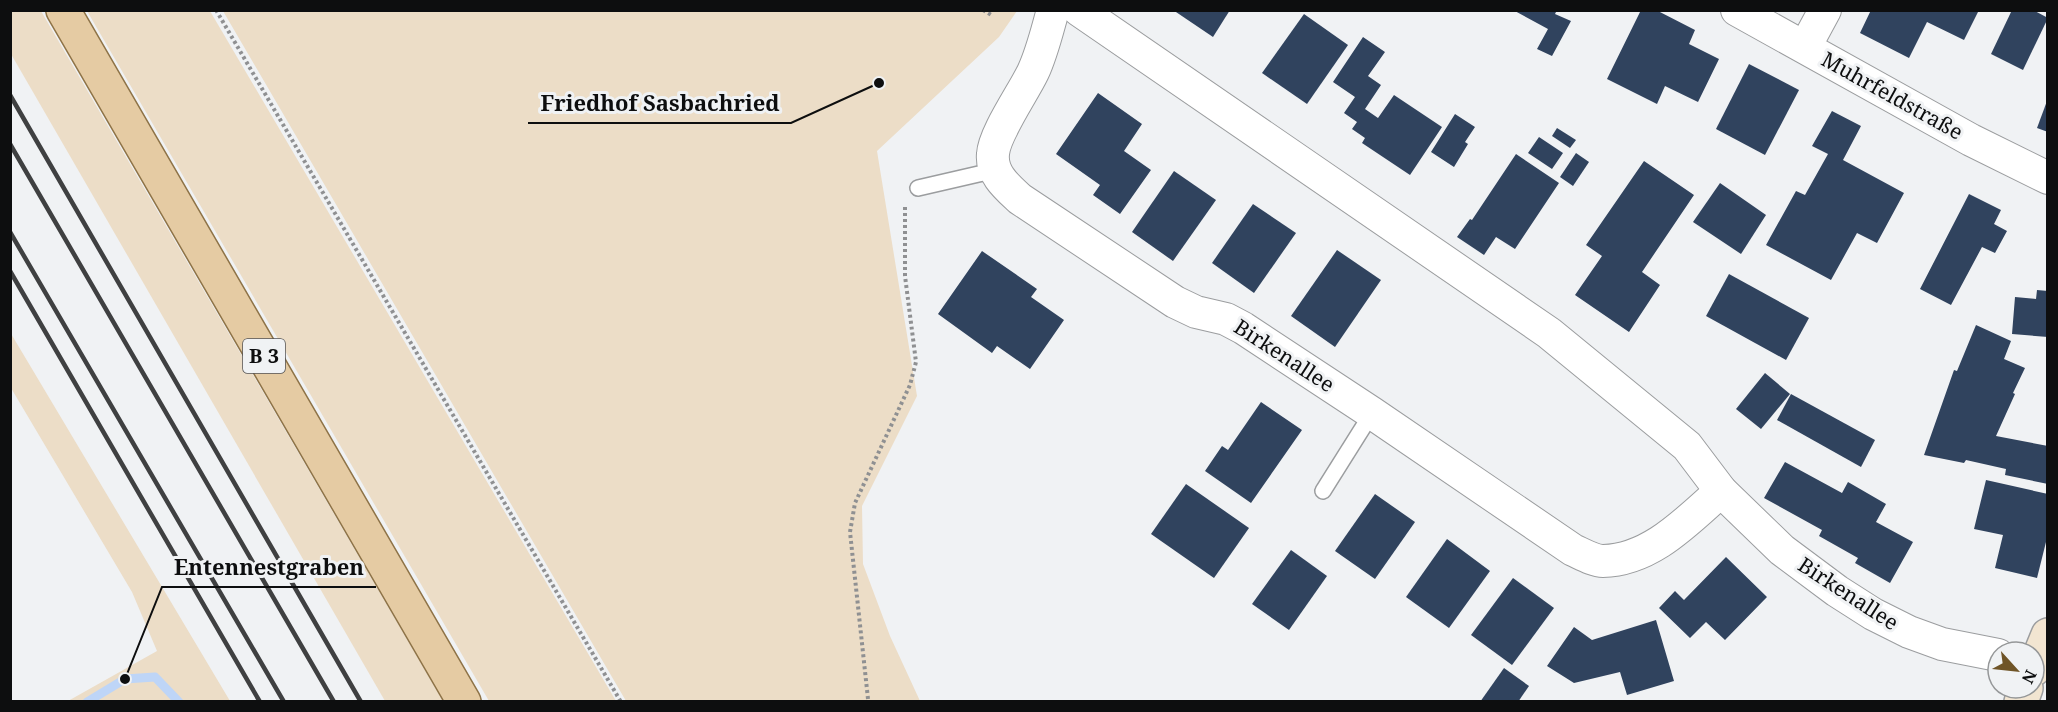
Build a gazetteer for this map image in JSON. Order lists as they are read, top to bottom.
{
  "streets": {
    "main road": ["B 3"],
    "street": ["Muhrfeldstraße", "Birkenallee"]
  },
  "places": ["Friedhof Sasbachried", "Entennestgraben"],
  "north": "bottom right"
}
